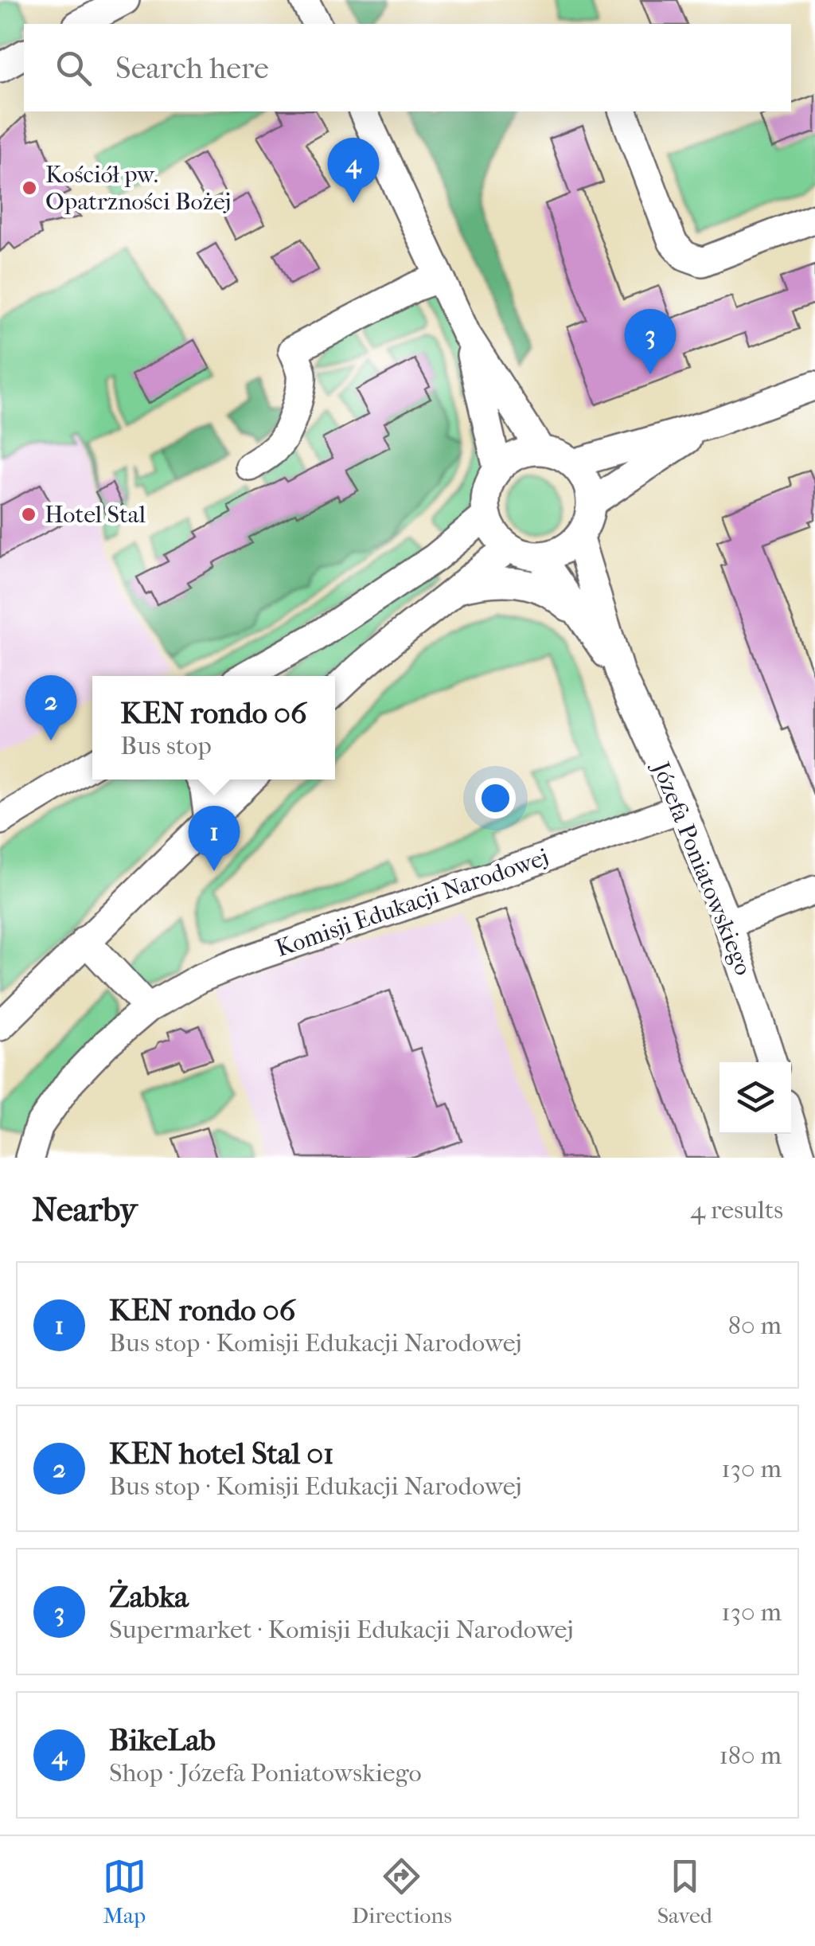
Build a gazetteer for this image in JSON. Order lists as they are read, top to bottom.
{
  "streets": {
    "street": ["Józefa Poniatowskiego", "Komisji Edukacji Narodowej"]
  },
  "crossings": [
    ["Józefa Poniatowskiego", "Komisji Edukacji Narodowej"]
  ],
  "places": ["Kościół pw. Opatrzności Bożej", "Hotel Stal"],
  "page": {
    "search": "Search here",
    "pins": [
      "4",
      "3",
      "2",
      "1"
    ],
    "popup": ["KEN rondo 06", "Bus stop"],
    "heading": ["Nearby", "4 results"],
    "list": [
      {
        "mark": "1",
        "name": "KEN rondo 06",
        "note": "Bus stop · Komisji Edukacji Narodowej",
        "value": "80 m"
      },
      {
        "mark": "2",
        "name": "KEN hotel Stal 01",
        "note": "Bus stop · Komisji Edukacji Narodowej",
        "value": "130 m"
      },
      {
        "mark": "3",
        "name": "Żabka",
        "note": "Supermarket · Komisji Edukacji Narodowej",
        "value": "130 m"
      },
      {
        "mark": "4",
        "name": "BikeLab",
        "note": "Shop · Józefa Poniatowskiego",
        "value": "180 m"
      }
    ],
    "nav": ["Map", "Directions", "Saved"]
  }
}
